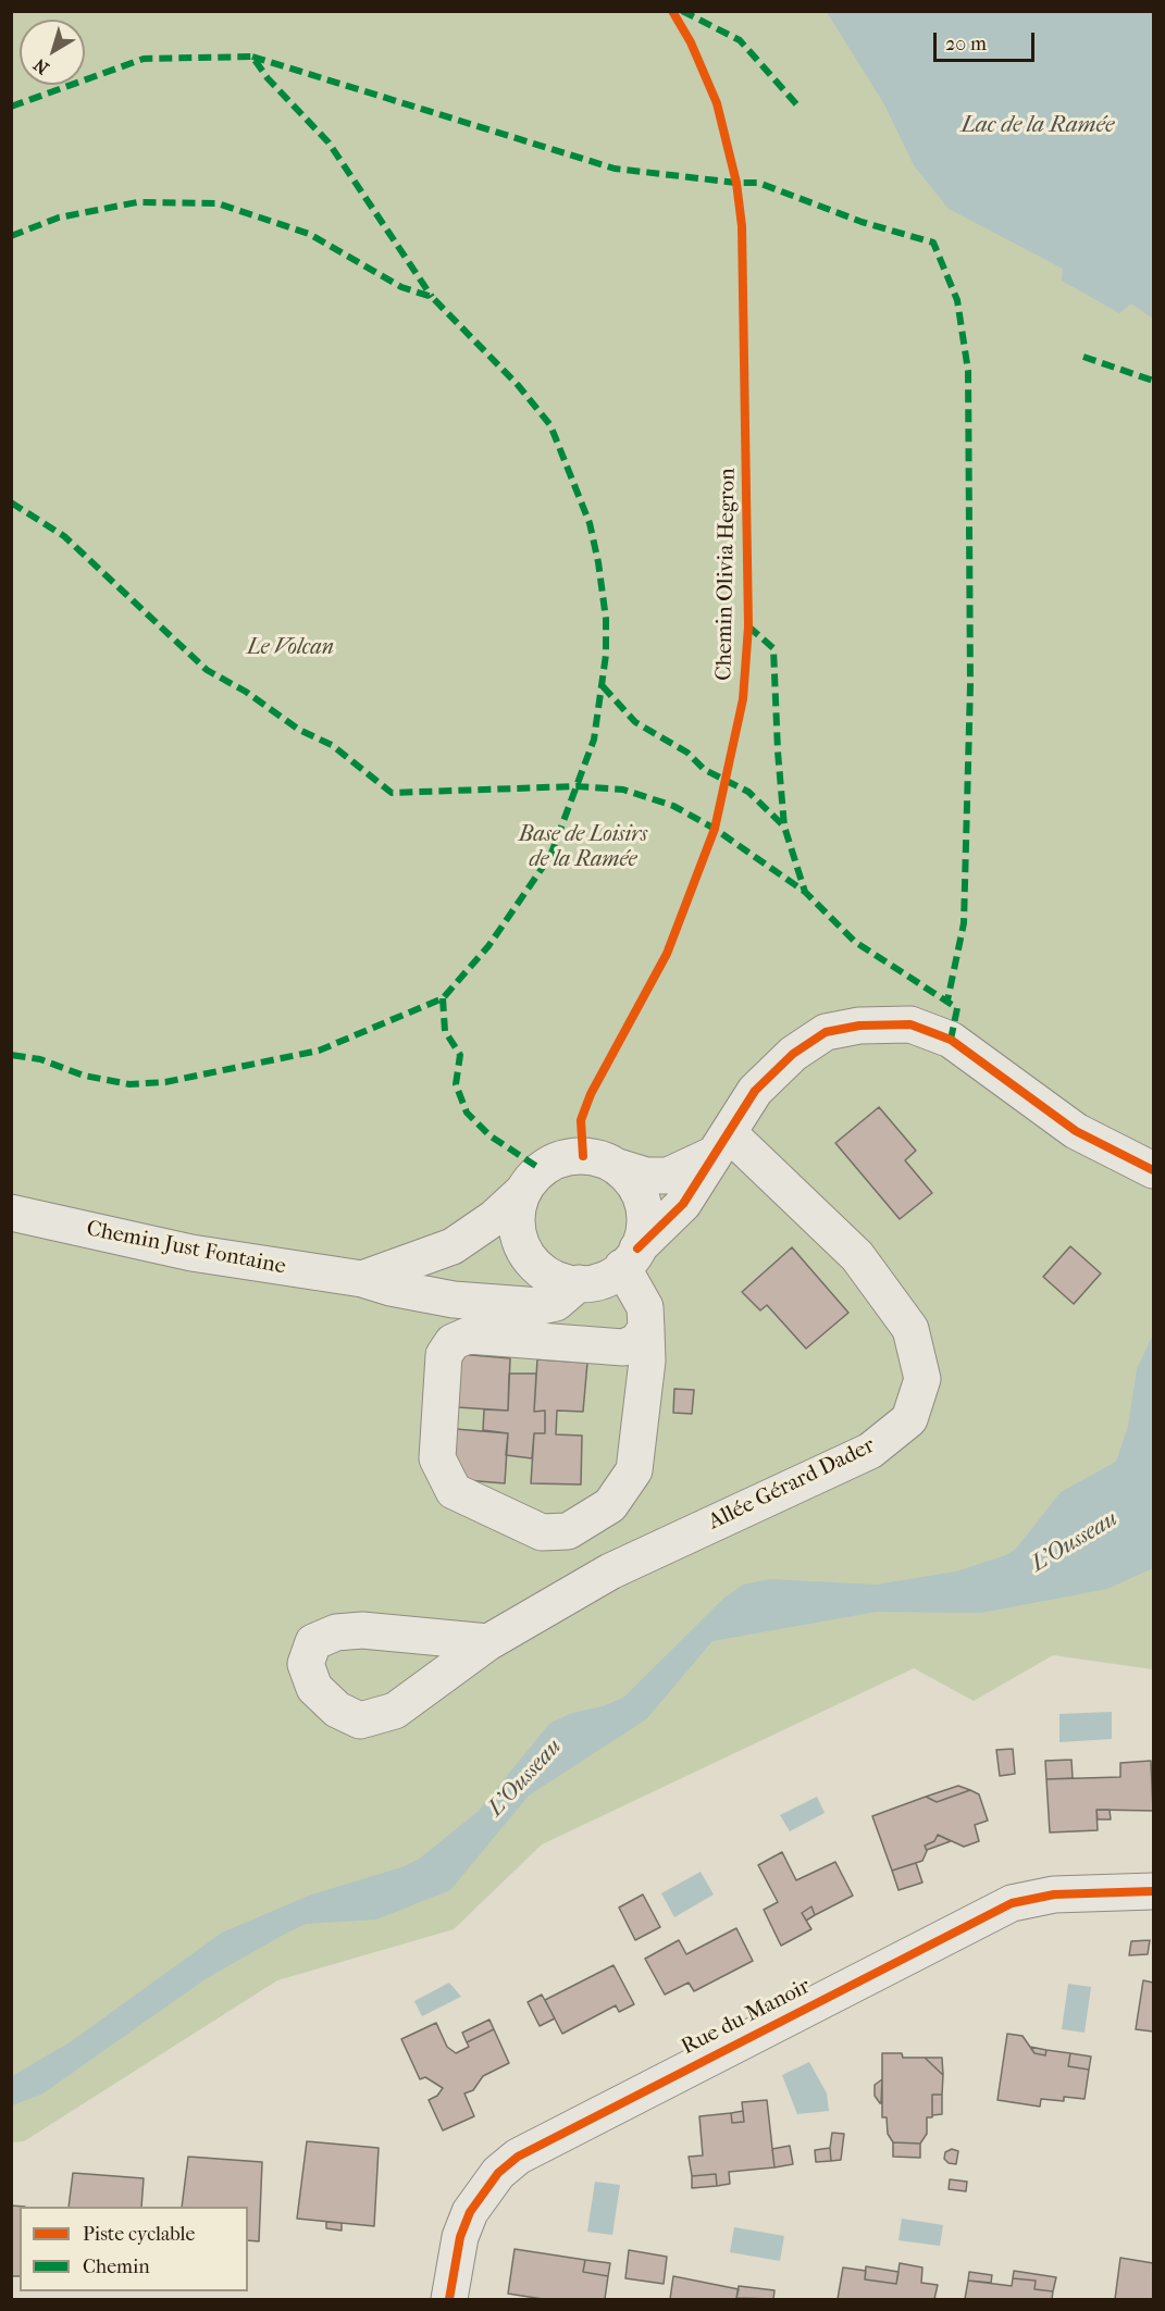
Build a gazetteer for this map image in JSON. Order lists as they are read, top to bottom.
{
  "streets": {
    "street": ["Chemin Just Fontaine", "Allée Gérard Dader", "Rue du Manoir"],
    "cycle path": ["Chemin Olivia Hegron"]
  },
  "water": ["Lac de la Ramée", "L'Ousseau"],
  "parks": ["Le Volcan", "Base de Loisirs de la Ramée"],
  "legend": ["Piste cyclable", "Chemin"],
  "scale_bar": "20 m",
  "north": "bottom left"
}
